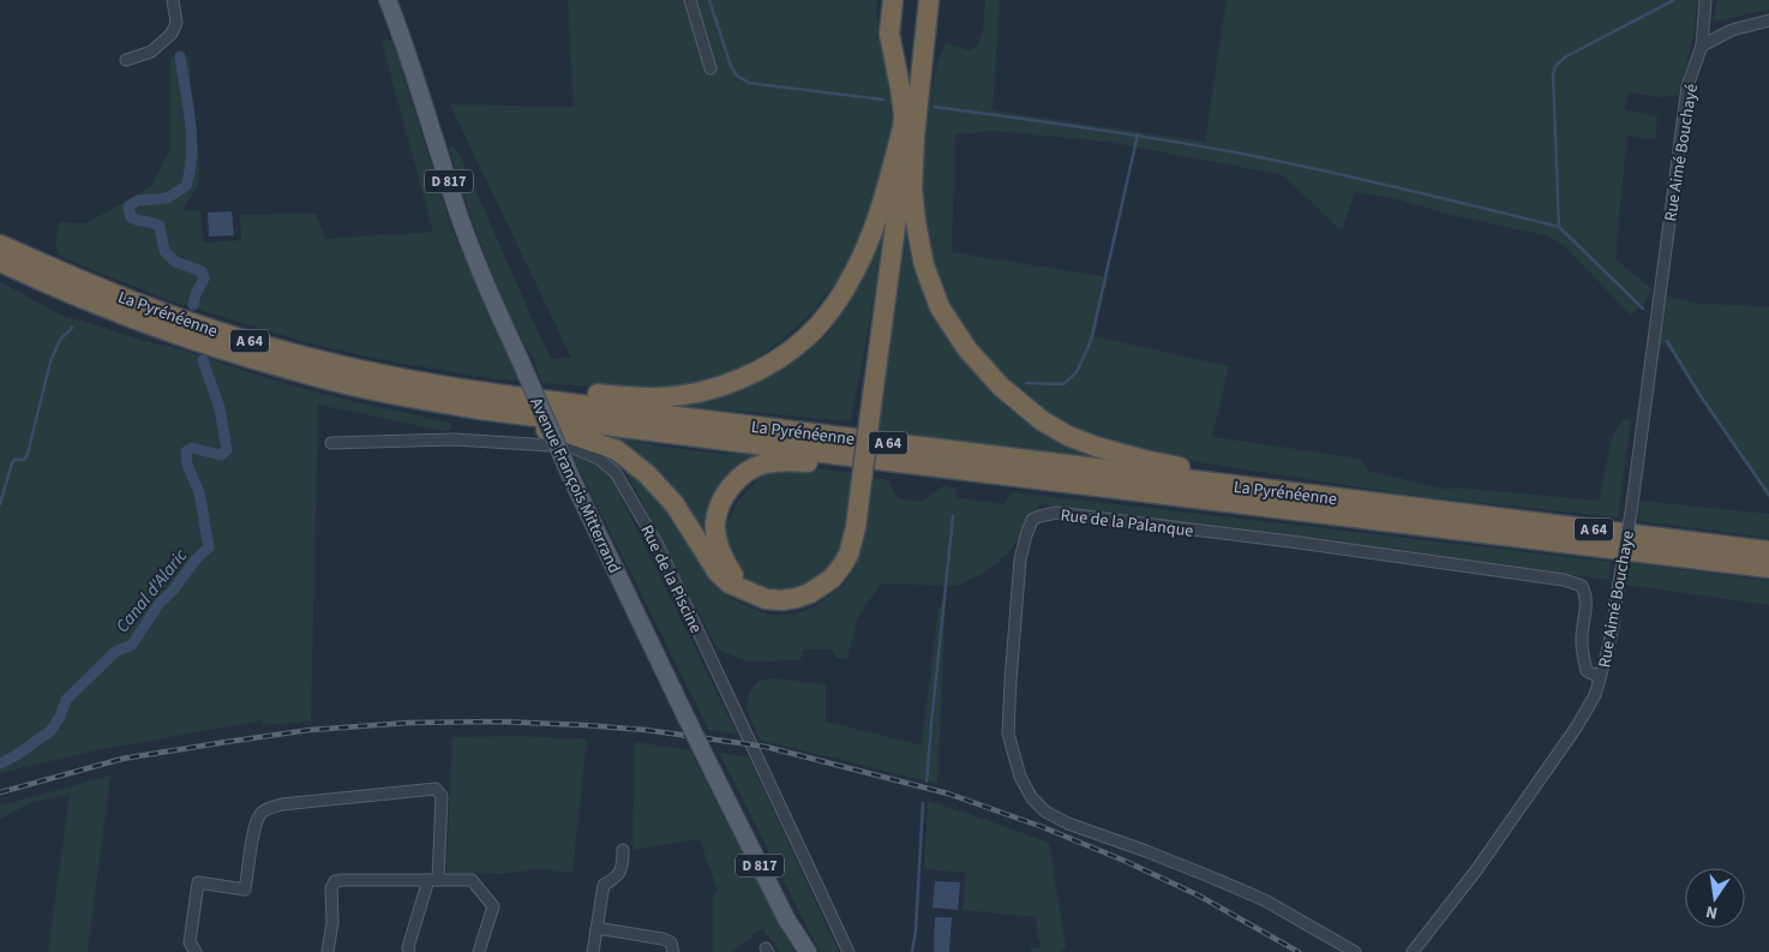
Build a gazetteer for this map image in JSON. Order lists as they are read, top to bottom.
{
  "streets": {
    "highway": ["La Pyrénéenne", "A 64"],
    "main road": ["D 817", "Avenue François Mitterrand"],
    "street": [
      "Rue Aimé Bouchayé",
      "Rue de la Palanque",
      "Rue de la Piscine",
      "Rue Aimé Bouchaye"
    ]
  },
  "crossings": [
    ["Rue Aimé Bouchayé", "Rue Aimé Bouchaye"],
    ["Rue de la Palanque", "Rue Aimé Bouchaye"]
  ],
  "water": ["Canal d'Alaric"],
  "north": "bottom"
}
